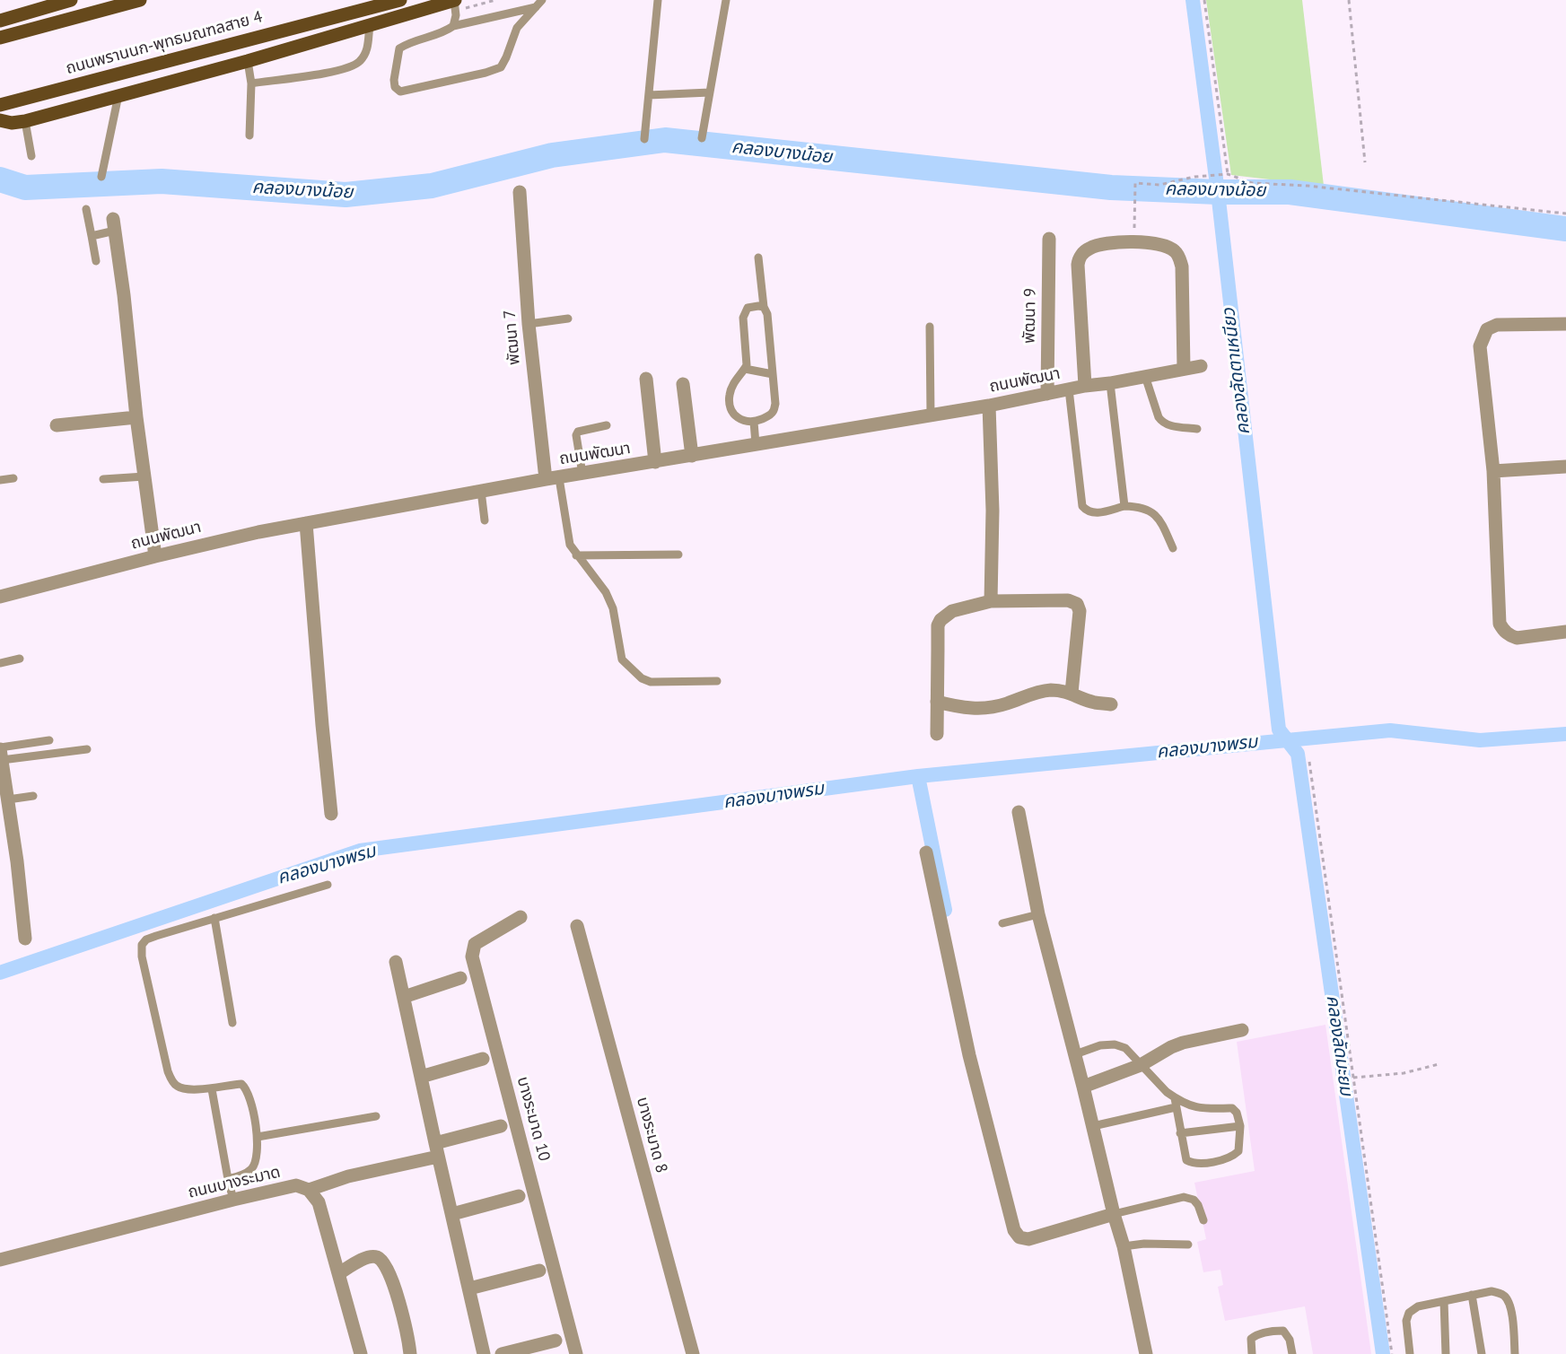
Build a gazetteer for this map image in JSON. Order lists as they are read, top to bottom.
{
  "streets": {
    "main road": ["ถนนพรานนก-พุทธมณฑลสาย 4"],
    "street": [
      "พัฒนา 9",
      "พัฒนา 7",
      "ถนนพัฒนา",
      "บางระมาด 10",
      "บางระมาด 8",
      "ถนนบางระมาด"
    ]
  },
  "crossings": [
    ["พัฒนา 9", "ถนนพัฒนา"],
    ["พัฒนา 7", "ถนนพัฒนา"]
  ],
  "water": [
    "คลองบางน้อย",
    "คลองลัดตาเหนียว",
    "คลองบางพรม",
    "คลองลัดมะยม"
  ]
}
